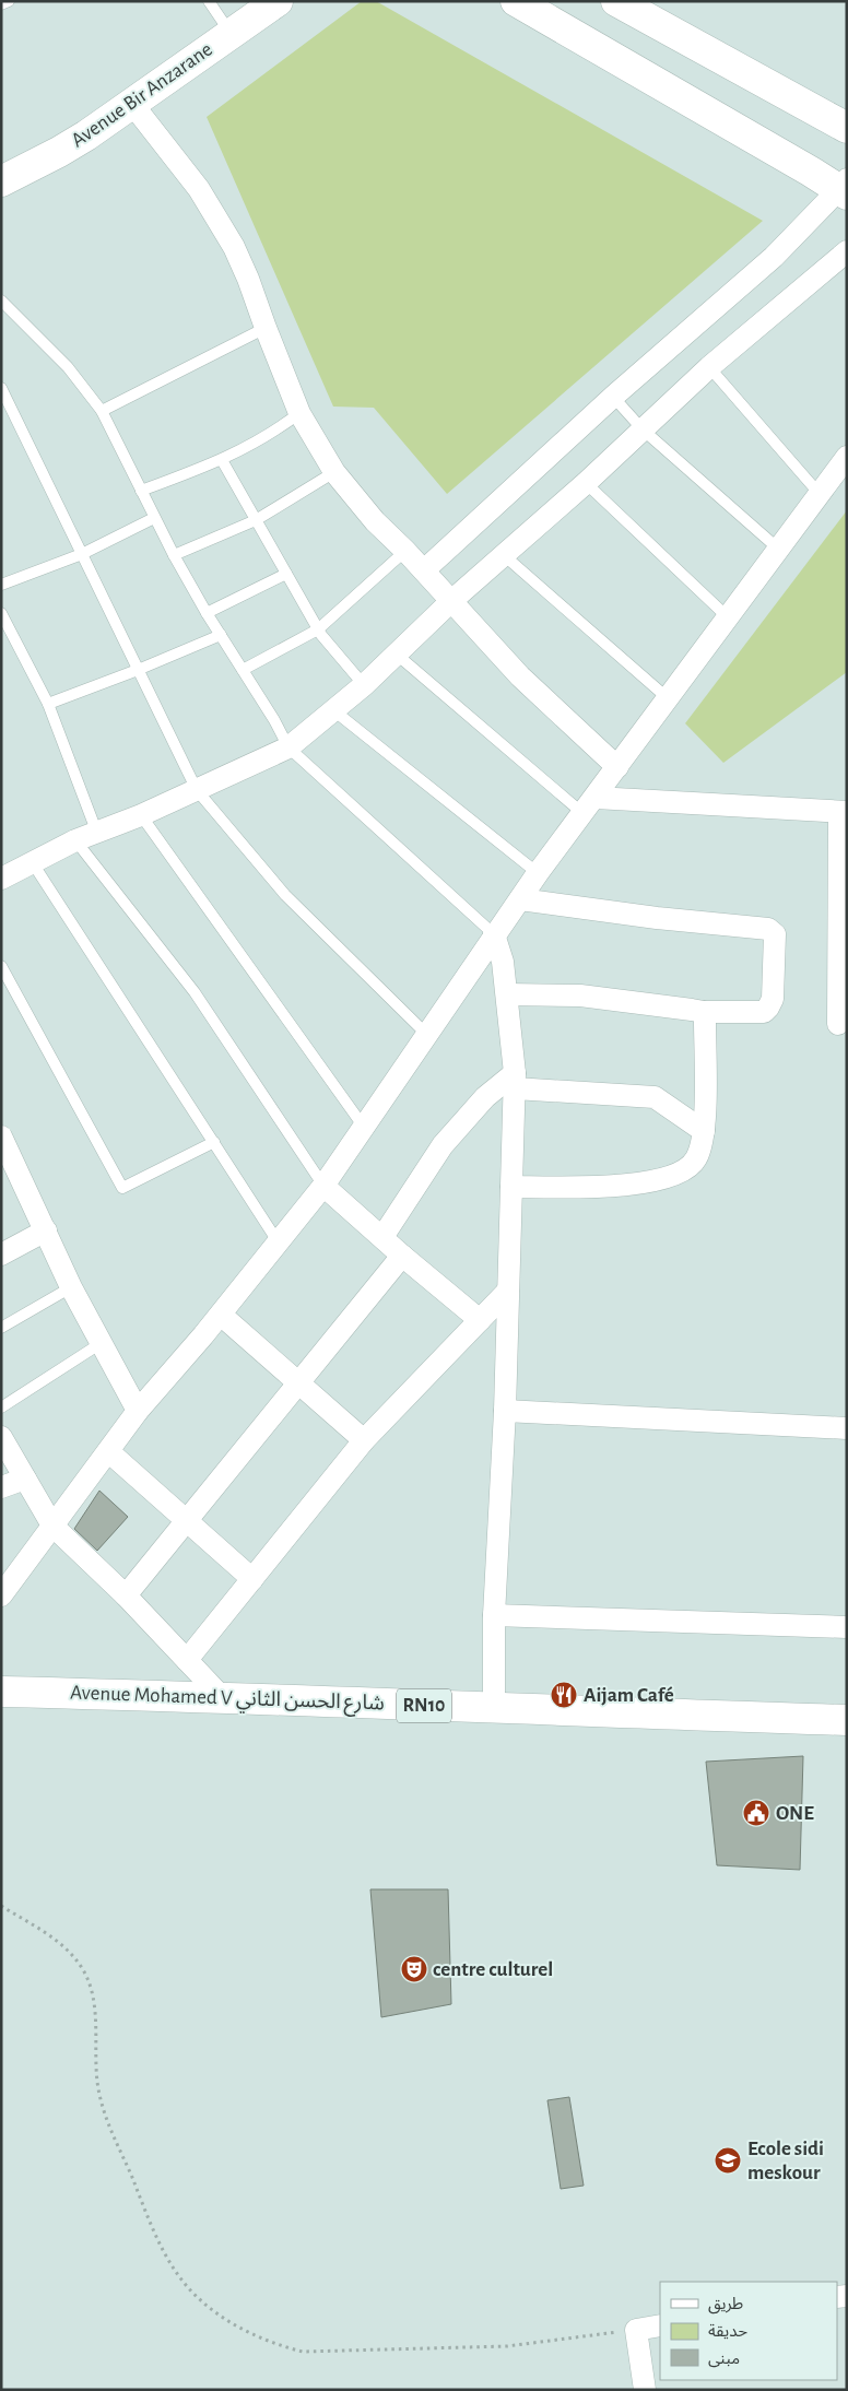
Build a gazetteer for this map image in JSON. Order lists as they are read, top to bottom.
{
  "streets": {
    "street": ["Avenue Bir Anzarane", "Avenue Mohamed V شارع الحسن الثاني", "RN10"]
  },
  "places": {
    "restaurant": ["Aijam Café"],
    "public building": ["ONE"],
    "theatre": ["centre culturel"],
    "school or university": ["Ecole sidi meskour"]
  },
  "legend": ["طريق", "حديقة", "مبنى"]
}
